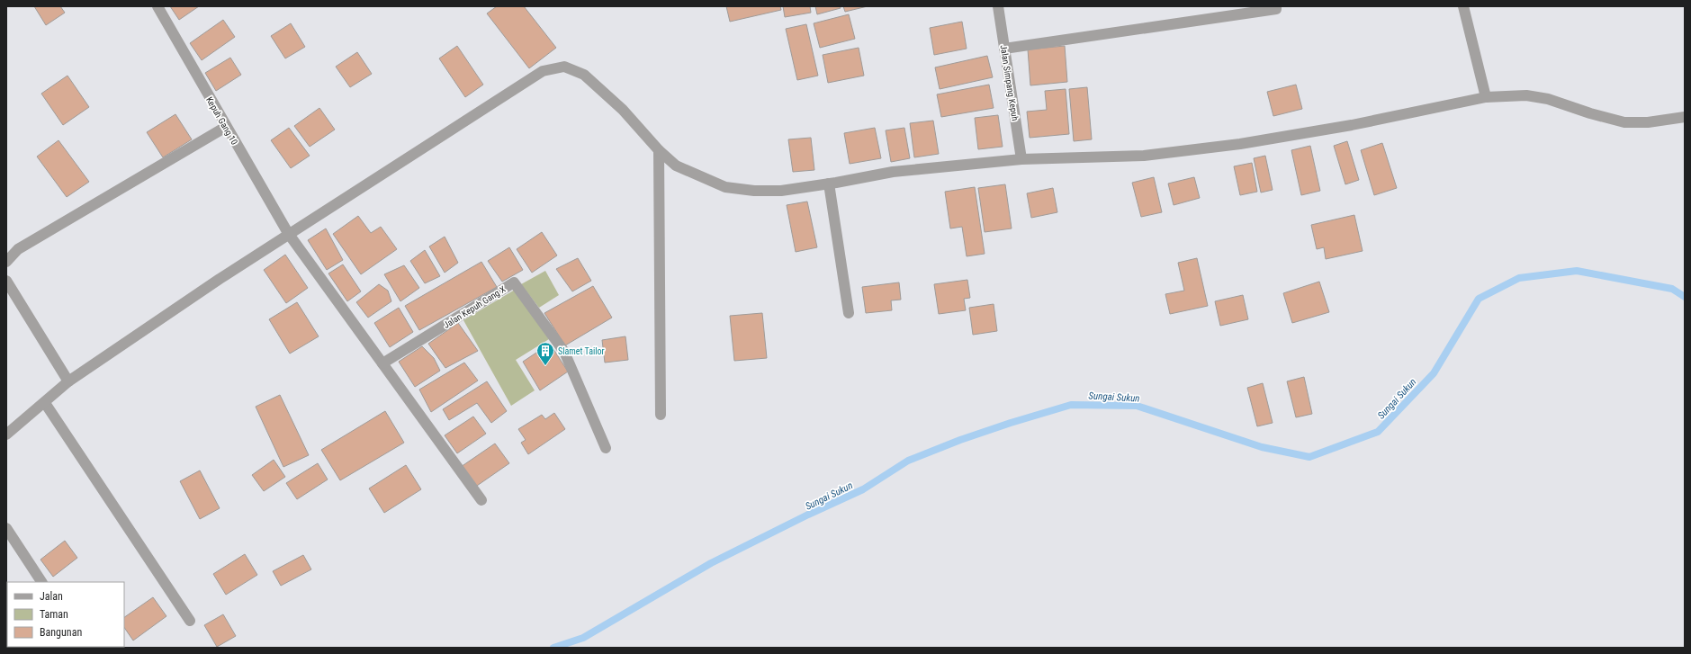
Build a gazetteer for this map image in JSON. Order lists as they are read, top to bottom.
{
  "streets": {
    "street": ["Jalan Simpang Kepuh", "Kepuh Gang 10", "Jalan Kepuh Gang X"]
  },
  "crossings": [
    ["Kepuh Gang 10", "Jalan Kepuh Gang X"]
  ],
  "water": ["Sungai Sukun"],
  "places": {
    "building": ["Slamet Tailor"]
  },
  "legend": ["Jalan", "Taman", "Bangunan"]
}
